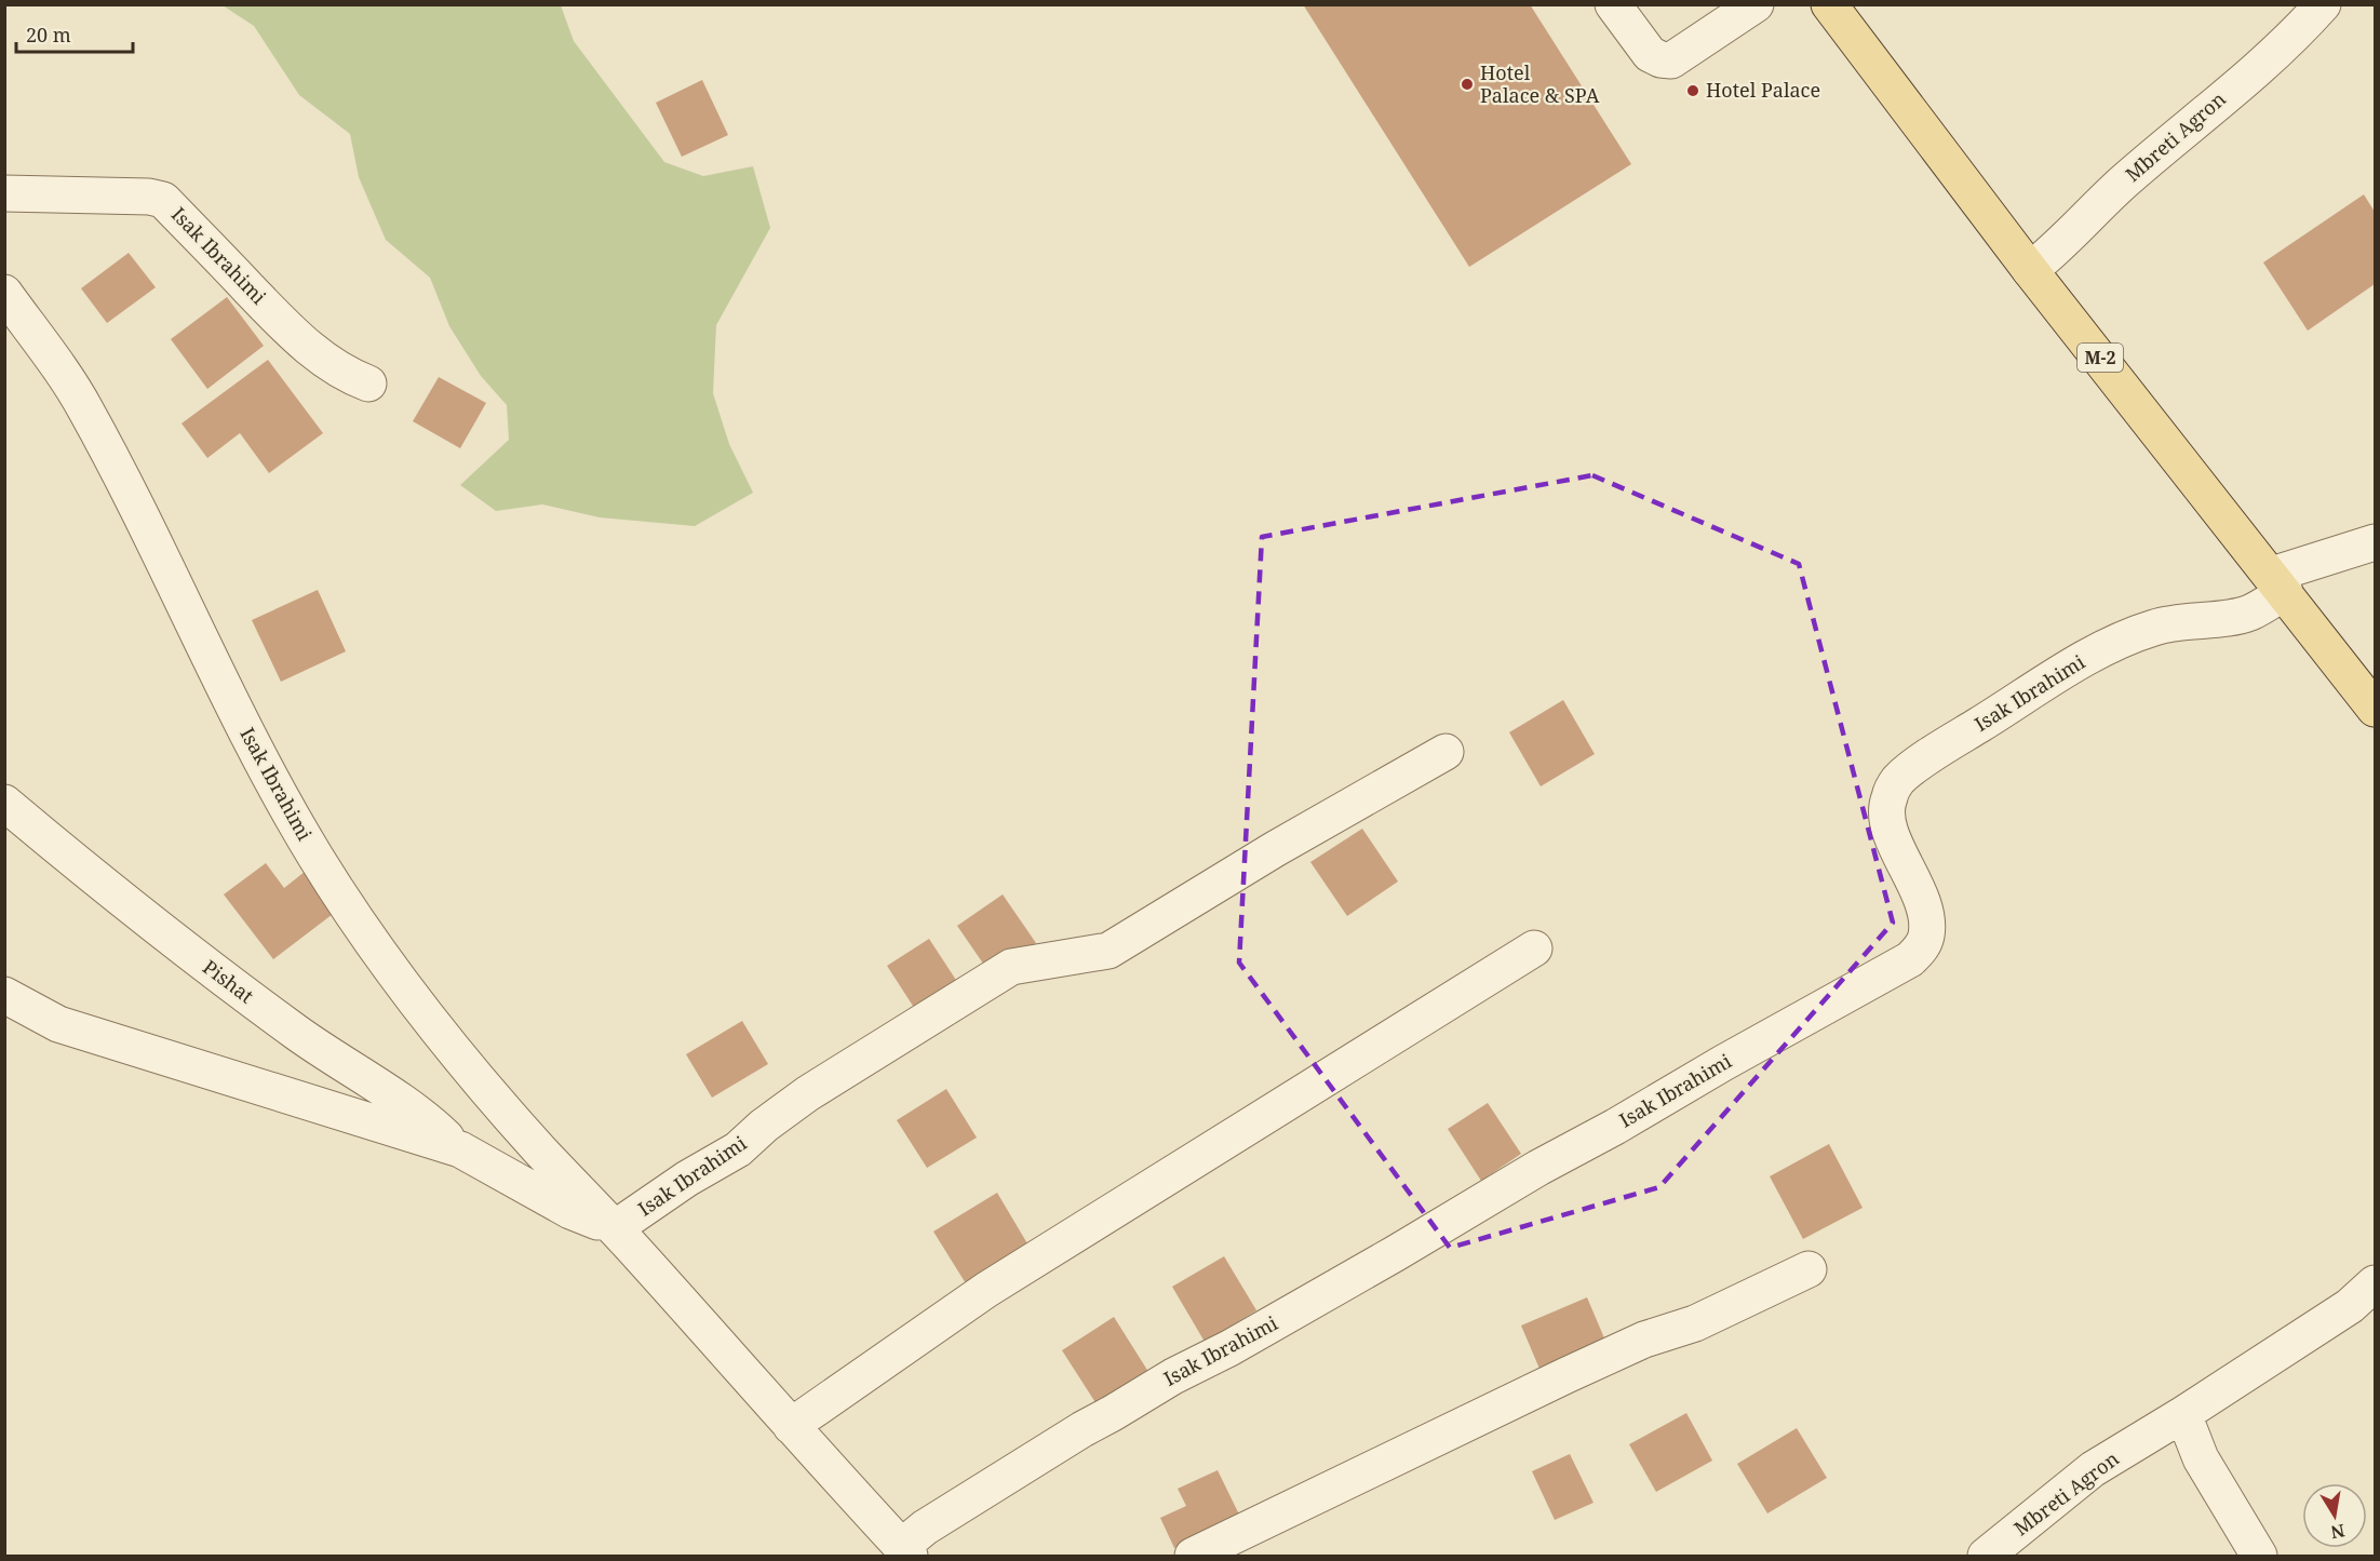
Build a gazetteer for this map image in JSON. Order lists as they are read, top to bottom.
{
  "streets": {
    "main road": ["M-2"],
    "street": ["Mbreti Agron", "Isak Ibrahimi", "Pishat"]
  },
  "crossings": [
    ["Mbreti Agron", "M-2"],
    ["Isak Ibrahimi", "M-2"],
    ["Isak Ibrahimi", "Pishat"]
  ],
  "places": ["Hotel Palace & SPA", "Hotel Palace"],
  "scale_bar": "20 m",
  "north": "bottom"
}
